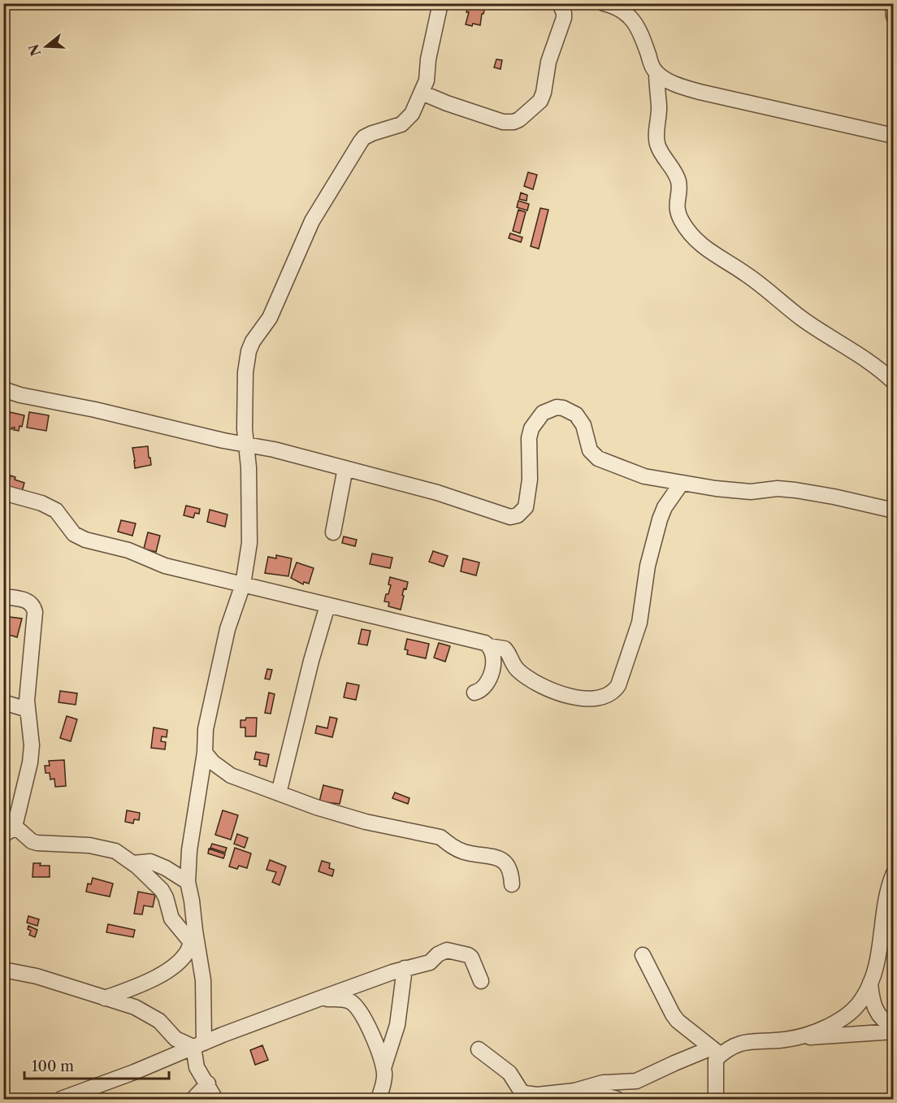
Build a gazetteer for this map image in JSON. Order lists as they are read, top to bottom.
{
  "scale_bar": "100 m",
  "north": "left"
}
